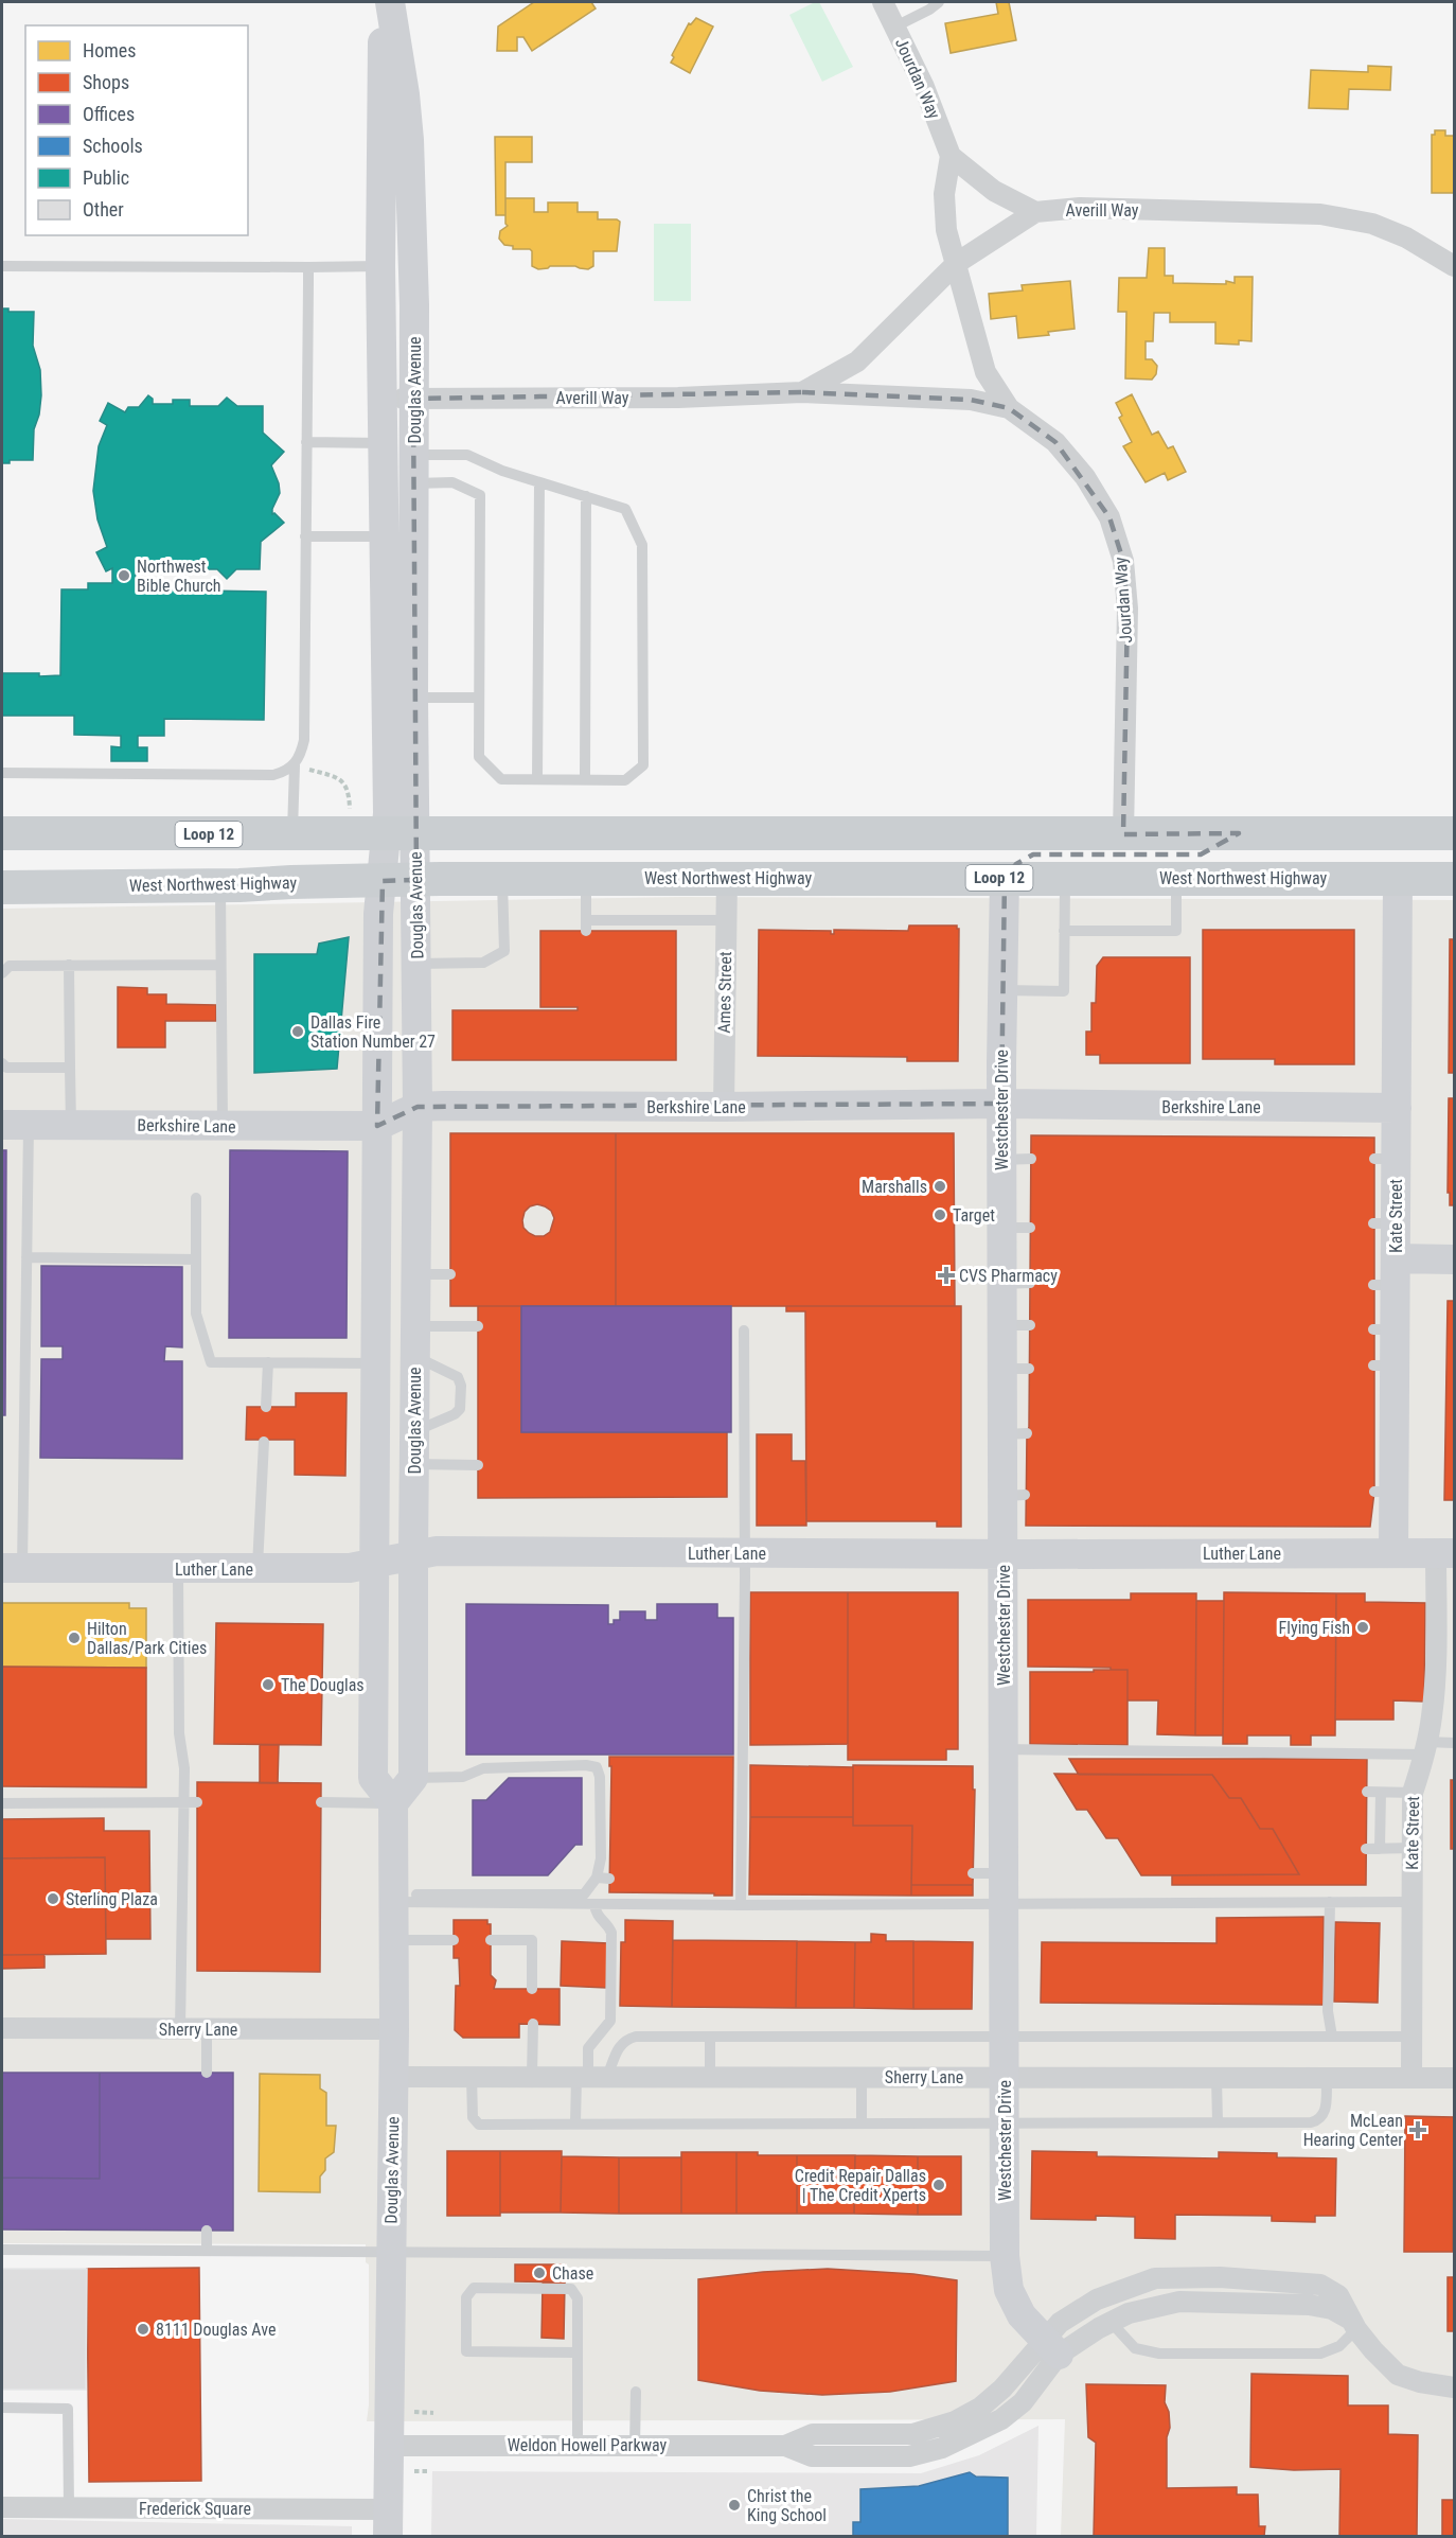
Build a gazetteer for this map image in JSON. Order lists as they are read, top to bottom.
{
  "streets": {
    "main road": ["Loop 12", "West Northwest Highway"],
    "street": [
      "Jourdan Way",
      "Averill Way",
      "Douglas Avenue",
      "Ames Street",
      "Berkshire Lane",
      "Westchester Drive",
      "Kate Street",
      "Luther Lane",
      "Sherry Lane",
      "Weldon Howell Parkway",
      "Frederick Square"
    ]
  },
  "crossings": [
    ["Jourdan Way", "Averill Way"],
    ["Jourdan Way", "Loop 12"],
    ["Averill Way", "Douglas Avenue"],
    ["Douglas Avenue", "Loop 12"],
    ["Douglas Avenue", "West Northwest Highway"],
    ["Douglas Avenue", "Berkshire Lane"],
    ["Douglas Avenue", "Luther Lane"],
    ["Douglas Avenue", "Sherry Lane"],
    ["Douglas Avenue", "Weldon Howell Parkway"],
    ["Douglas Avenue", "Frederick Square"],
    ["West Northwest Highway", "Ames Street"],
    ["West Northwest Highway", "Westchester Drive"],
    ["West Northwest Highway", "Kate Street"],
    ["Ames Street", "Berkshire Lane"],
    ["Berkshire Lane", "Westchester Drive"],
    ["Berkshire Lane", "Kate Street"],
    ["Westchester Drive", "Luther Lane"],
    ["Westchester Drive", "Sherry Lane"],
    ["Westchester Drive", "Weldon Howell Parkway"],
    ["Kate Street", "Luther Lane"],
    ["Kate Street", "Sherry Lane"]
  ],
  "places": {
    "other": [
      "Northwest Bible Church",
      "Dallas Fire Station Number 27",
      "Marshalls",
      "Target",
      "Flying Fish",
      "Hilton Dallas/Park Cities",
      "The Douglas",
      "Sterling Plaza",
      "Credit Repair Dallas | The Credit Xperts",
      "Chase",
      "8111 Douglas Ave",
      "Christ the King School"
    ],
    "health": ["CVS Pharmacy", "McLean Hearing Center"]
  },
  "legend": [
    "Homes",
    "Shops",
    "Offices",
    "Schools",
    "Public",
    "Other"
  ]
}
